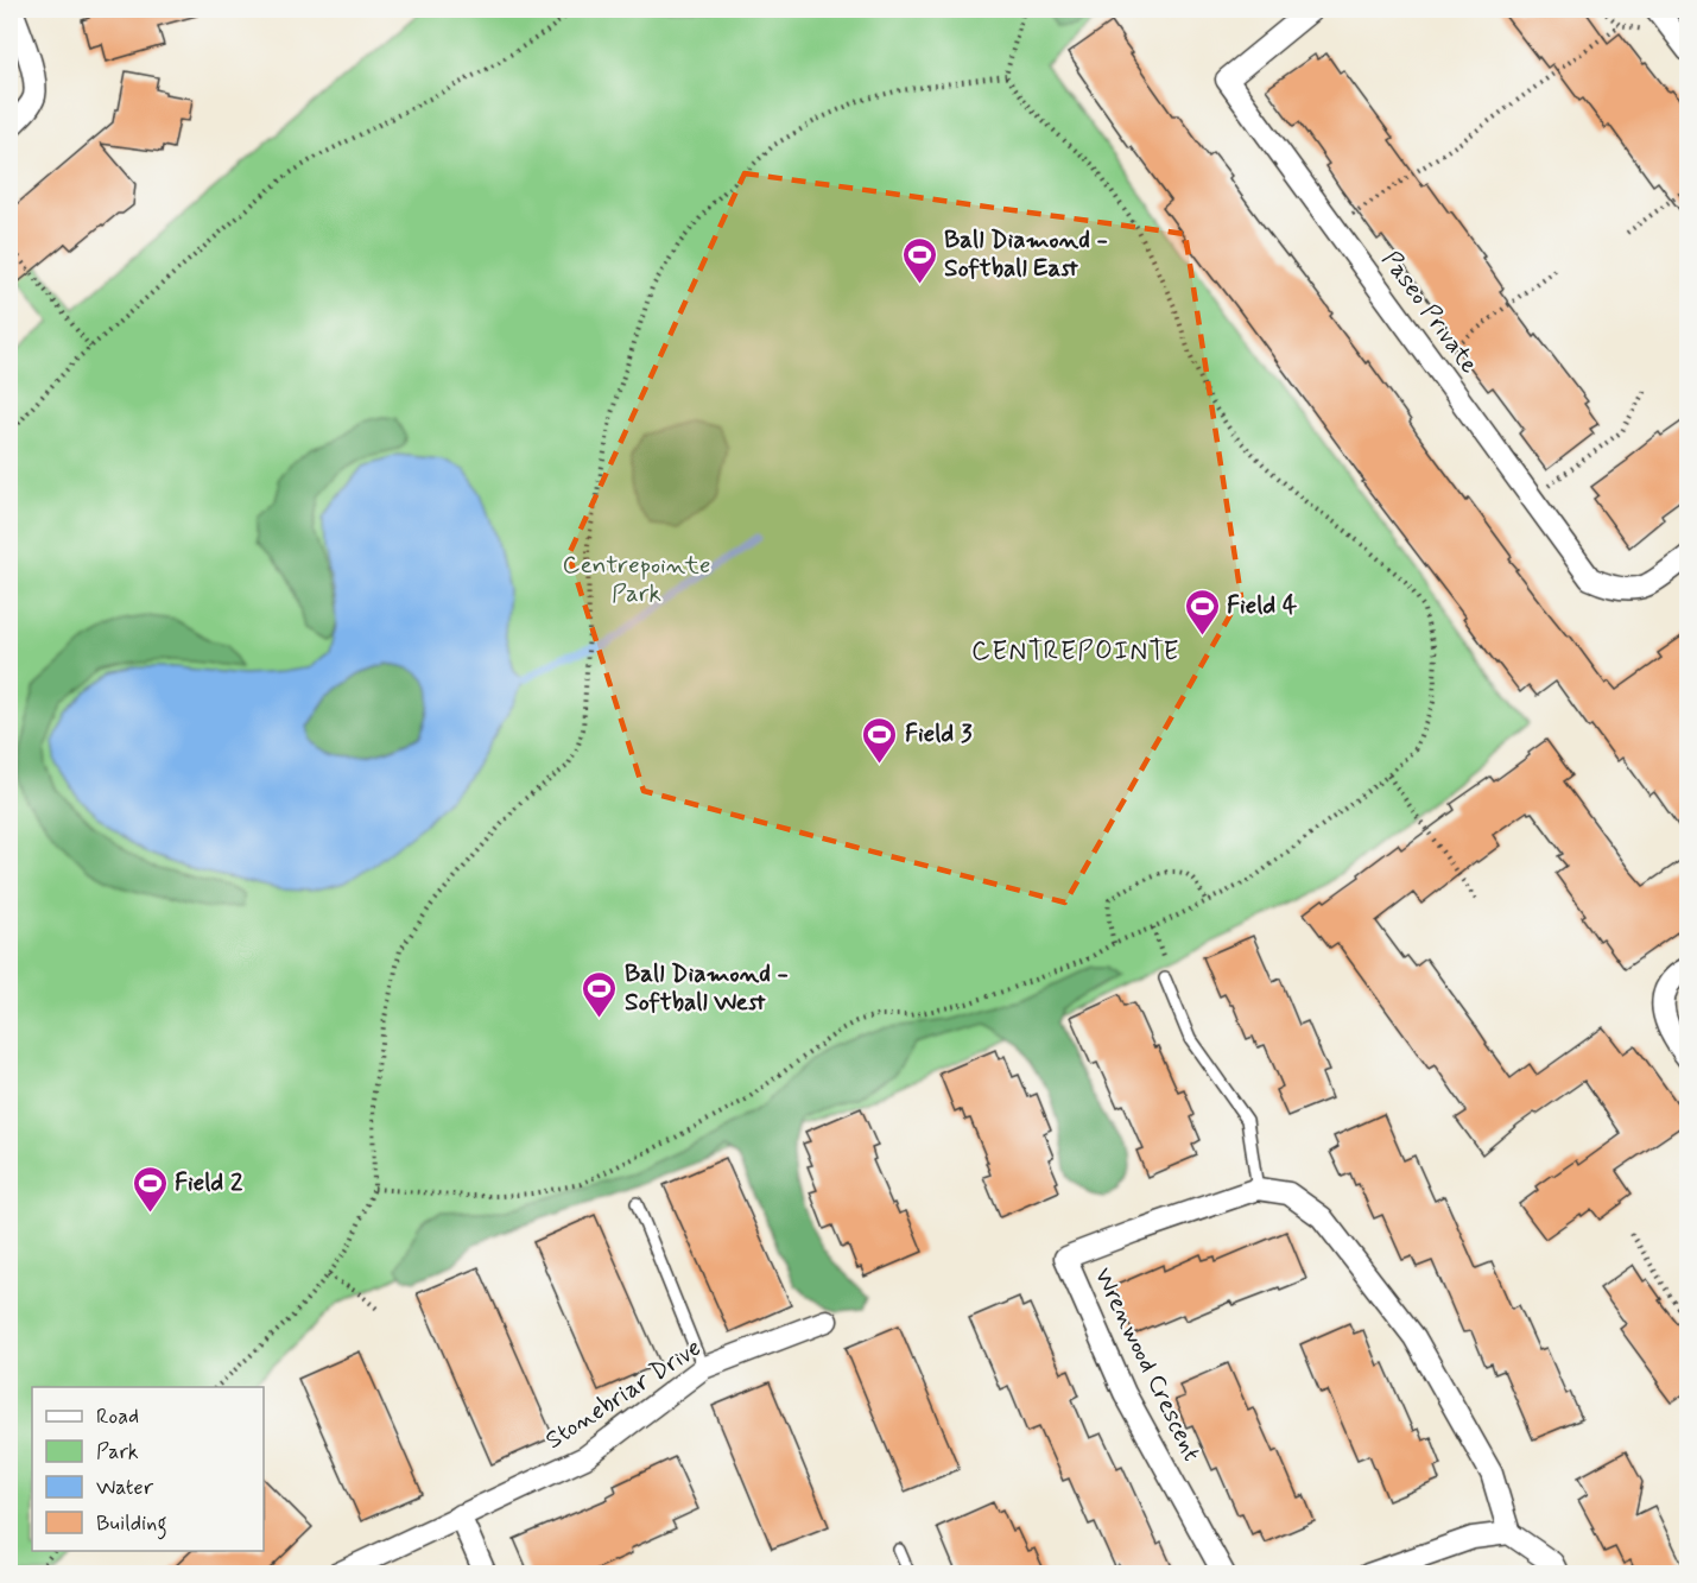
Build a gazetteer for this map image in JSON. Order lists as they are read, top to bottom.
{
  "streets": {
    "street": ["Paseo Private", "Wrenwood Crescent", "Stonebriar Drive"]
  },
  "districts": ["CENTREPOINTE"],
  "parks": ["Centrepointe Park"],
  "places": {
    "sports": [
      "Ball Diamond - Softball East",
      "Field 4",
      "Field 3",
      "Ball Diamond - Softball West",
      "Field 2"
    ]
  },
  "legend": [
    "Road",
    "Park",
    "Water",
    "Building"
  ]
}
